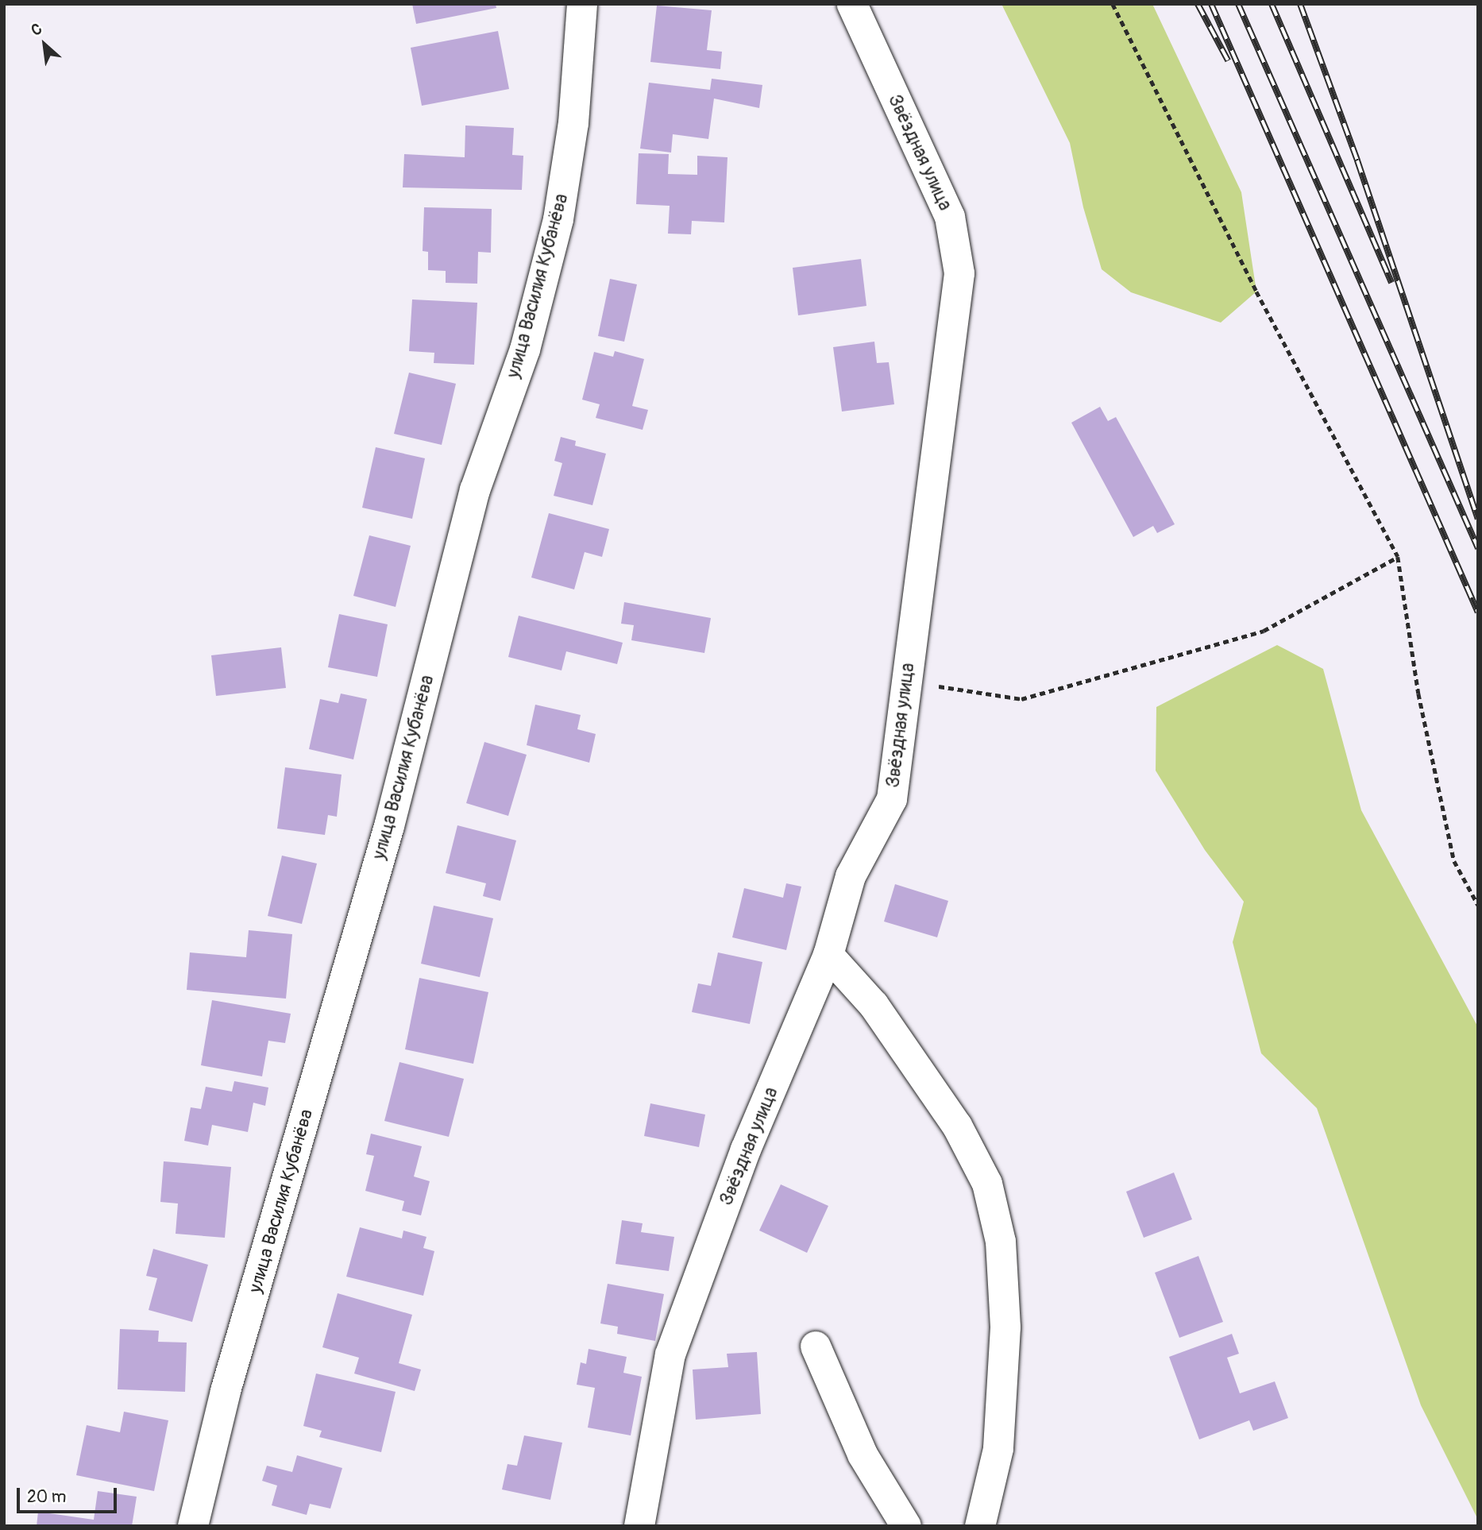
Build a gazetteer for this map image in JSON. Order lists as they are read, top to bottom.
{
  "streets": {
    "street": ["Звёздная улица", "улица Василия Кубанёва"]
  },
  "scale_bar": "20 m",
  "north": "top left"
}
